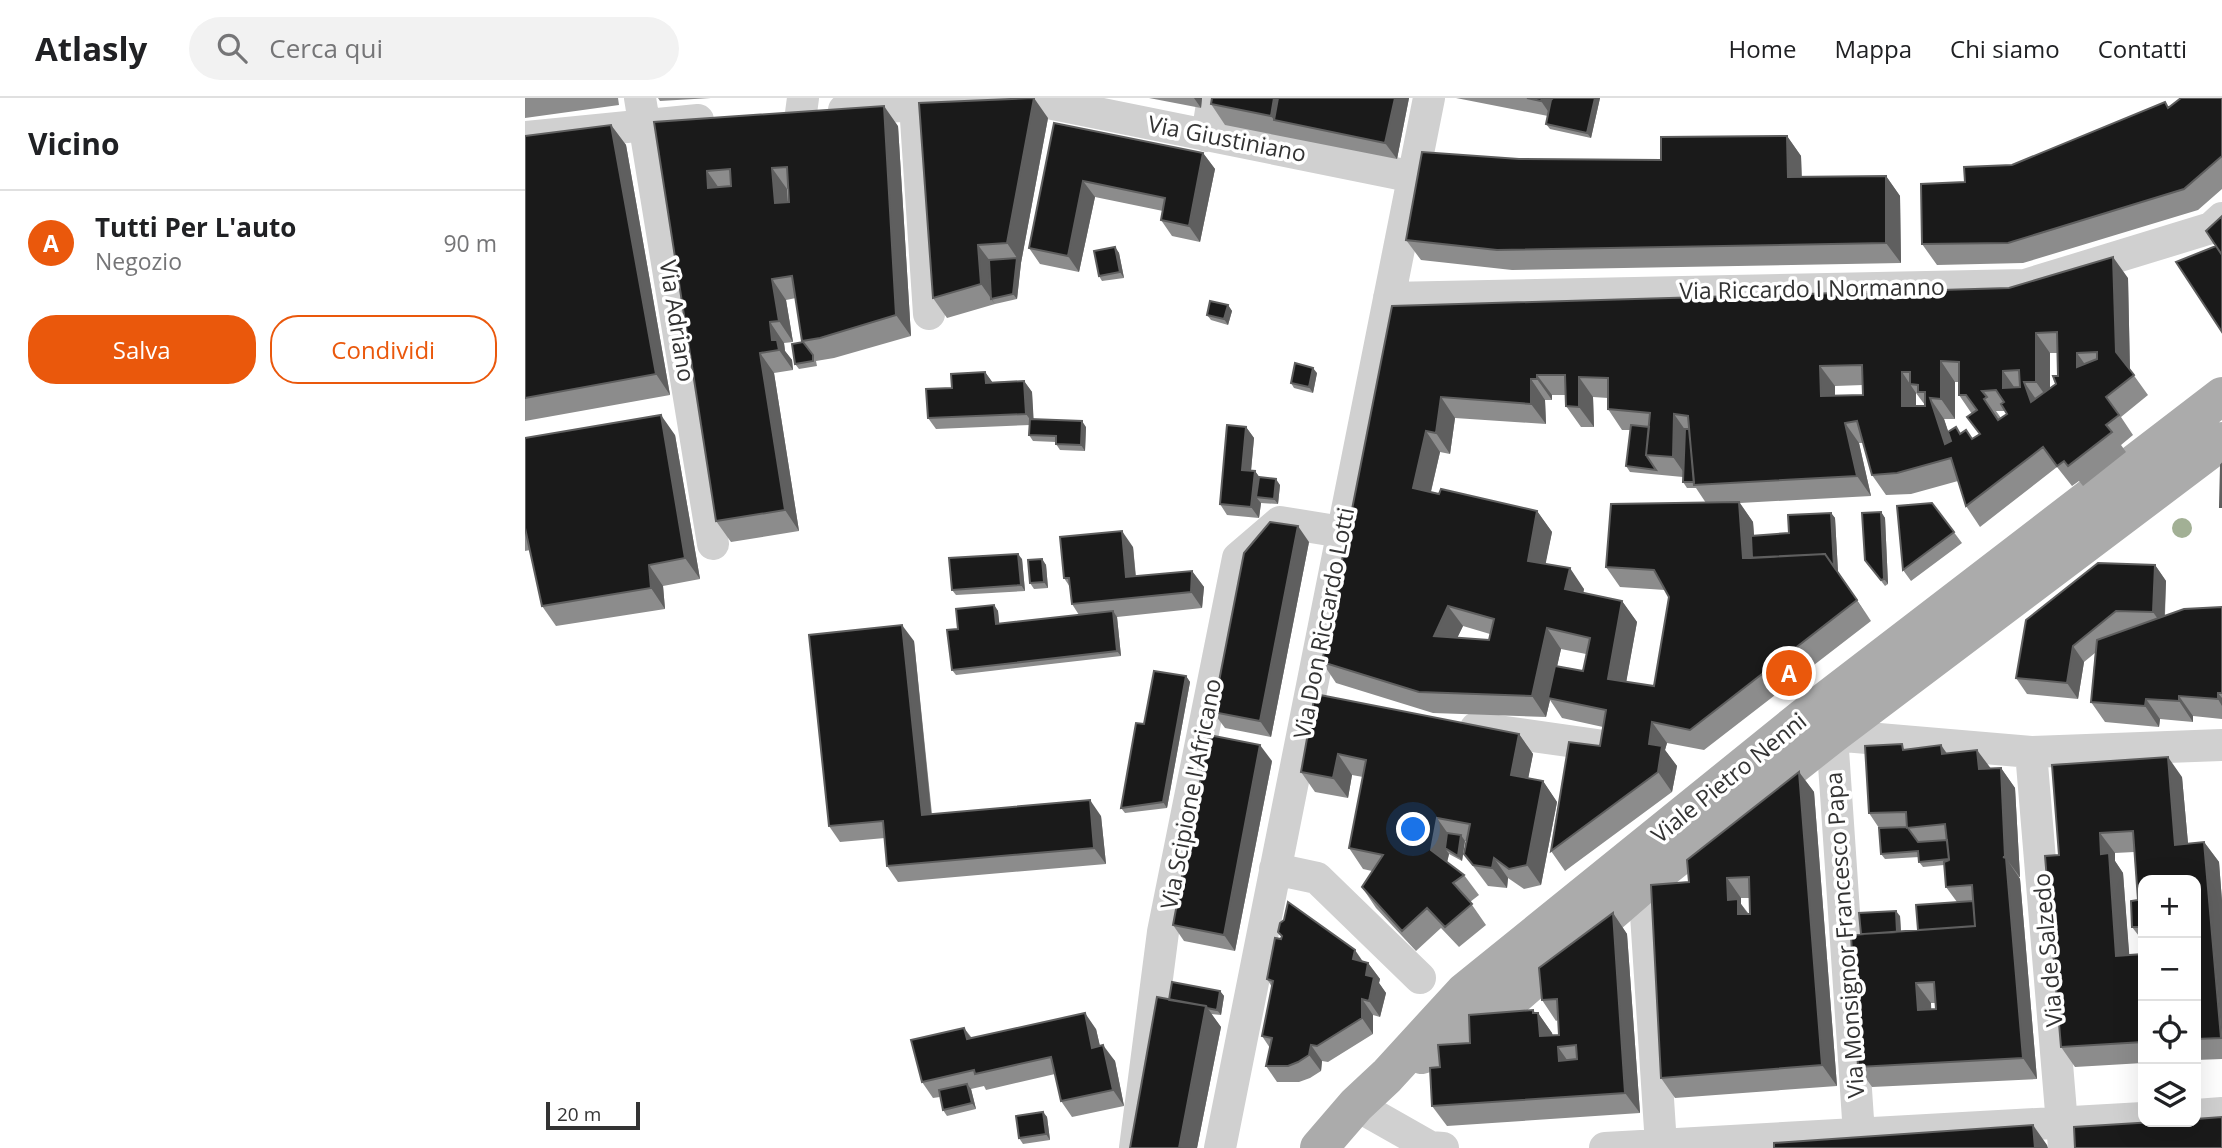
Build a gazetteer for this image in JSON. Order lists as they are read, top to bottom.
{
  "streets": {
    "main road": ["Viale Pietro Nenni"],
    "street": [
      "Via Giustiniano",
      "Via Riccardo I Normanno",
      "Via Adriano",
      "Via Don Riccardo Lotti",
      "Via Scipione l'Africano",
      "Via Monsignor Francesco Papa",
      "Via de Salzedo"
    ]
  },
  "crossings": [
    ["Via Giustiniano", "Via Don Riccardo Lotti"],
    ["Via Riccardo I Normanno", "Via Don Riccardo Lotti"],
    ["Via Don Riccardo Lotti", "Via Scipione l'Africano"],
    ["Viale Pietro Nenni", "Via Monsignor Francesco Papa"]
  ],
  "scale_bar": "20 m",
  "page": {
    "header": "Atlasly",
    "search": "Cerca qui",
    "nav": [
      "Home",
      "Mappa",
      "Chi siamo",
      "Contatti"
    ],
    "heading": "Vicino",
    "list": [
      {
        "mark": "A",
        "name": "Tutti Per L'auto",
        "note": "Negozio",
        "value": "90 m"
      }
    ],
    "buttons": ["Salva", "Condividi"],
    "pins": "A",
    "map_buttons": ["+", "−"],
    "scale": "20 m"
  }
}
